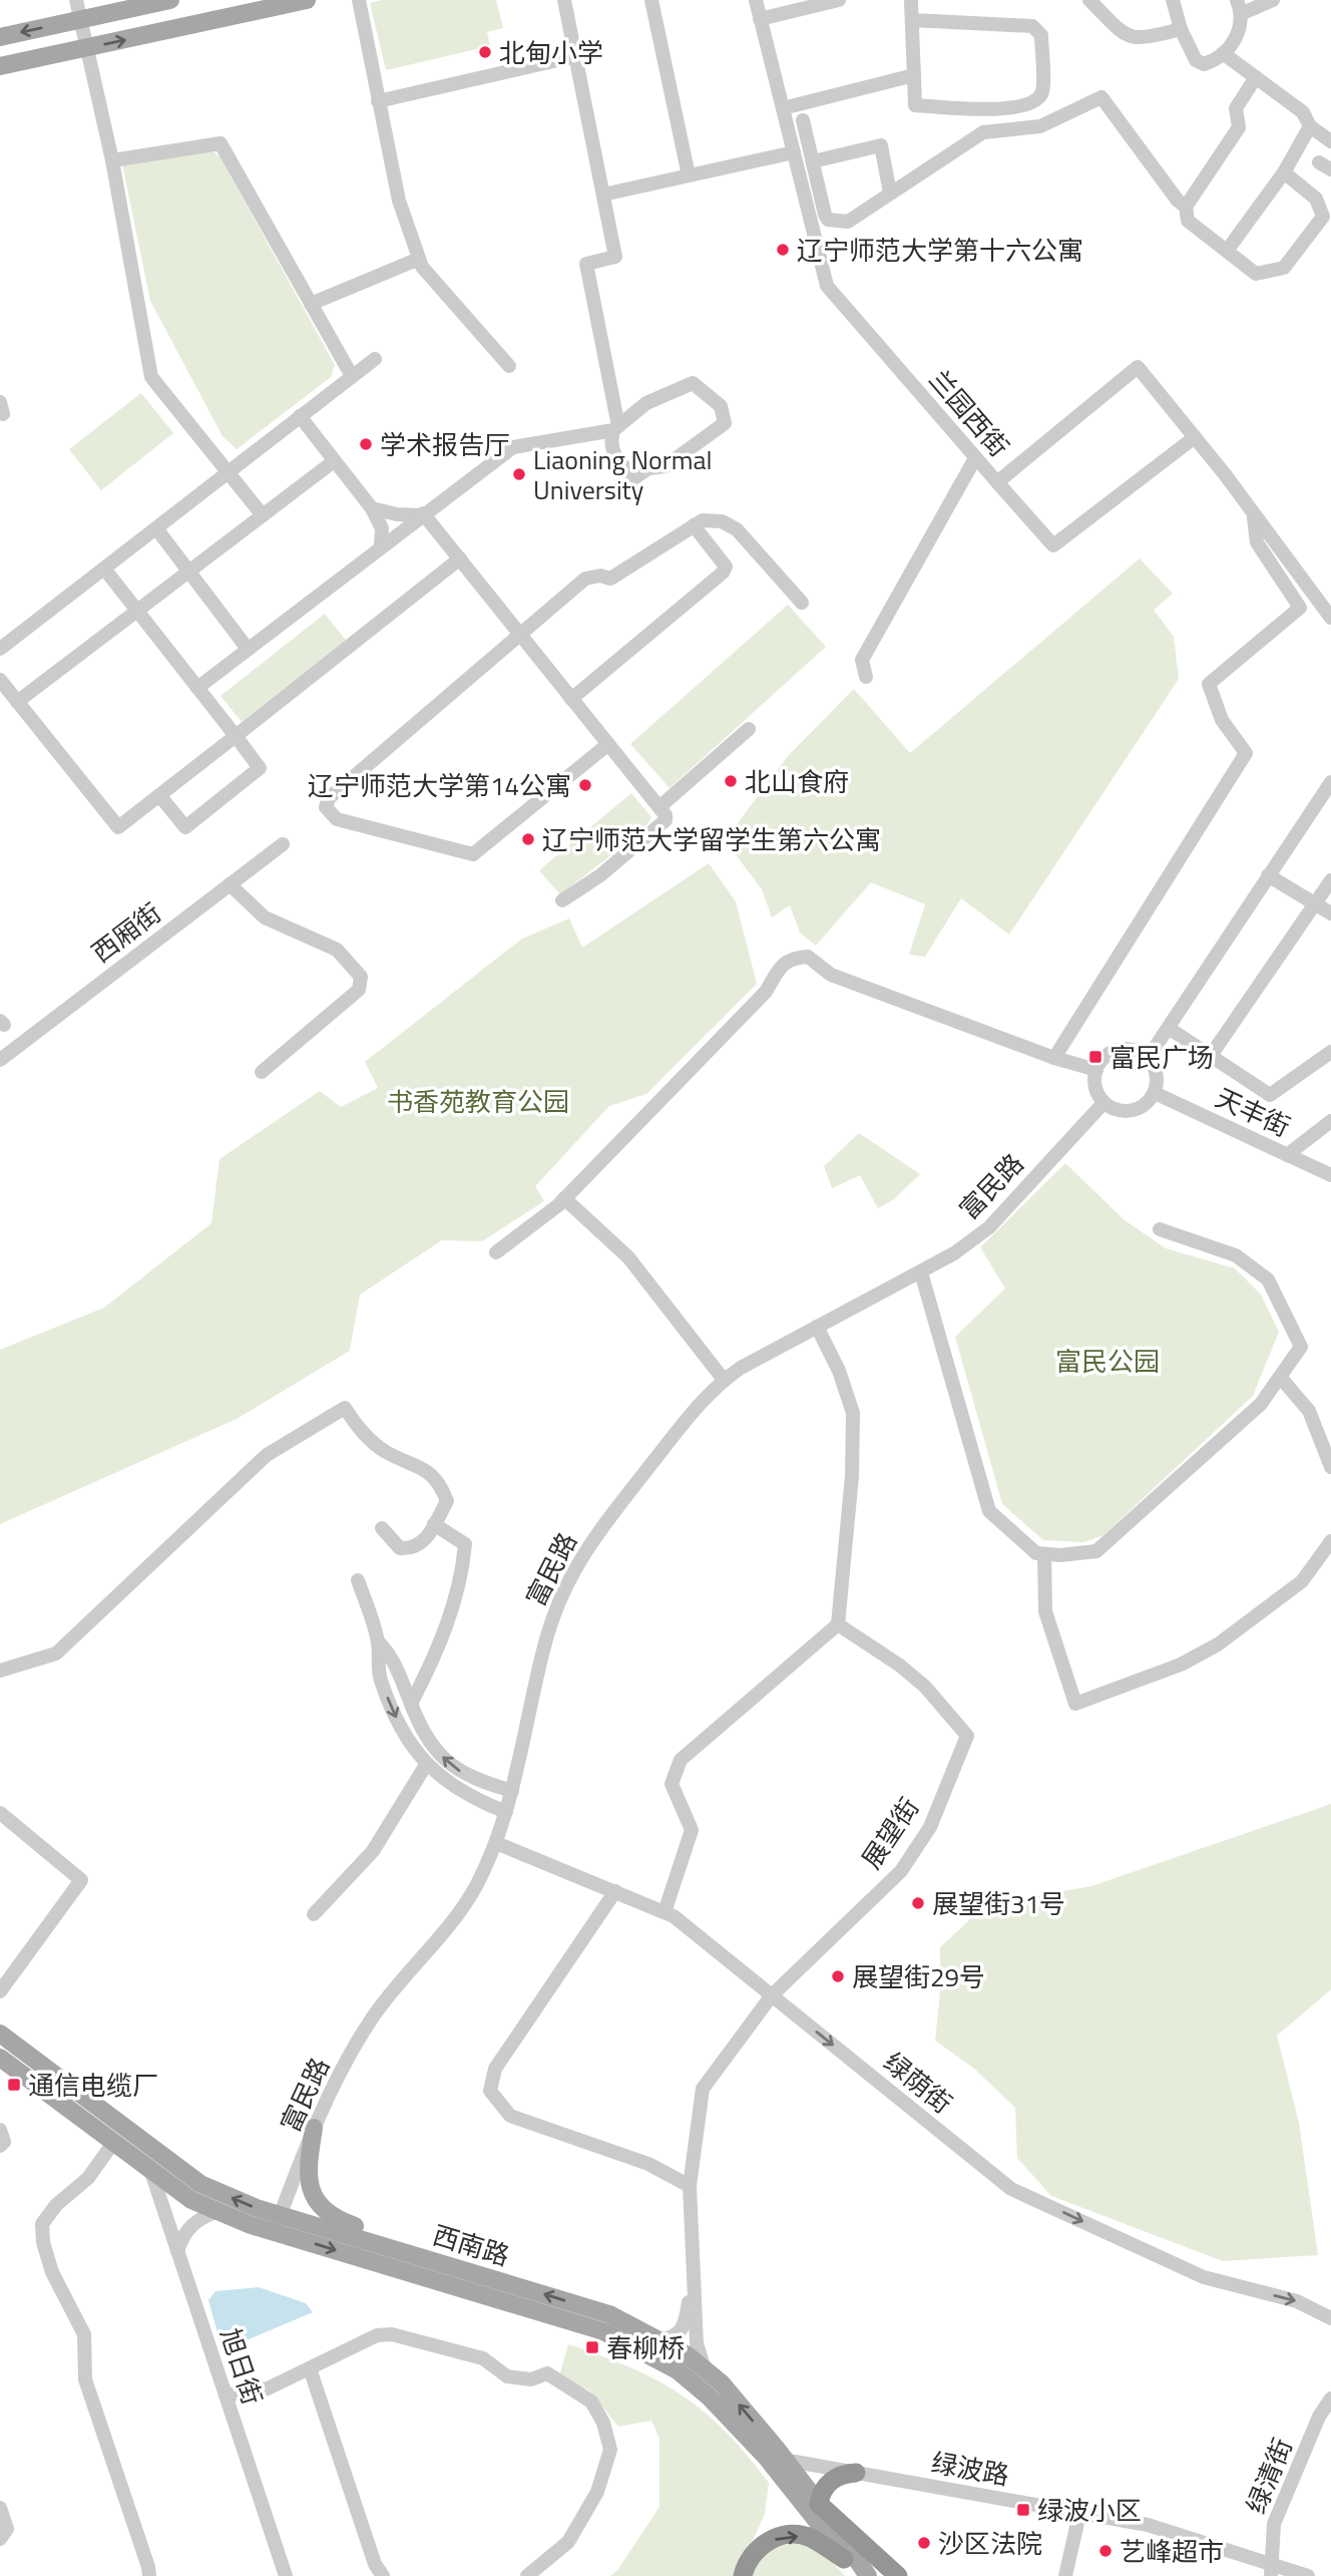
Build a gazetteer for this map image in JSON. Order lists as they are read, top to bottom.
{
  "streets": {
    "main road": ["西南路"],
    "street": [
      "兰园西街",
      "西厢街",
      "天丰街",
      "富民路",
      "展望街",
      "绿荫街",
      "旭日街",
      "绿波路",
      "绿清街"
    ]
  },
  "crossings": [
    ["天丰街", "富民路"],
    ["富民路", "绿荫街"],
    ["富民路", "西南路"],
    ["展望街", "绿荫街"],
    ["展望街", "西南路"],
    ["西南路", "旭日街"],
    ["西南路", "绿波路"],
    ["绿波路", "绿清街"]
  ],
  "one_way": ["绿荫街"],
  "parks": ["书香苑教育公园", "富民公园"],
  "places": {
    "other": [
      "北甸小学",
      "辽宁师范大学第十六公寓",
      "学术报告厅",
      "Liaoning Normal University",
      "北山食府",
      "辽宁师范大学第14公寓",
      "辽宁师范大学留学生第六公寓",
      "展望街31号",
      "展望街29号",
      "沙区法院",
      "艺峰超市"
    ],
    "transit": [
      "富民广场",
      "通信电缆厂",
      "春柳桥",
      "绿波小区"
    ]
  }
}
